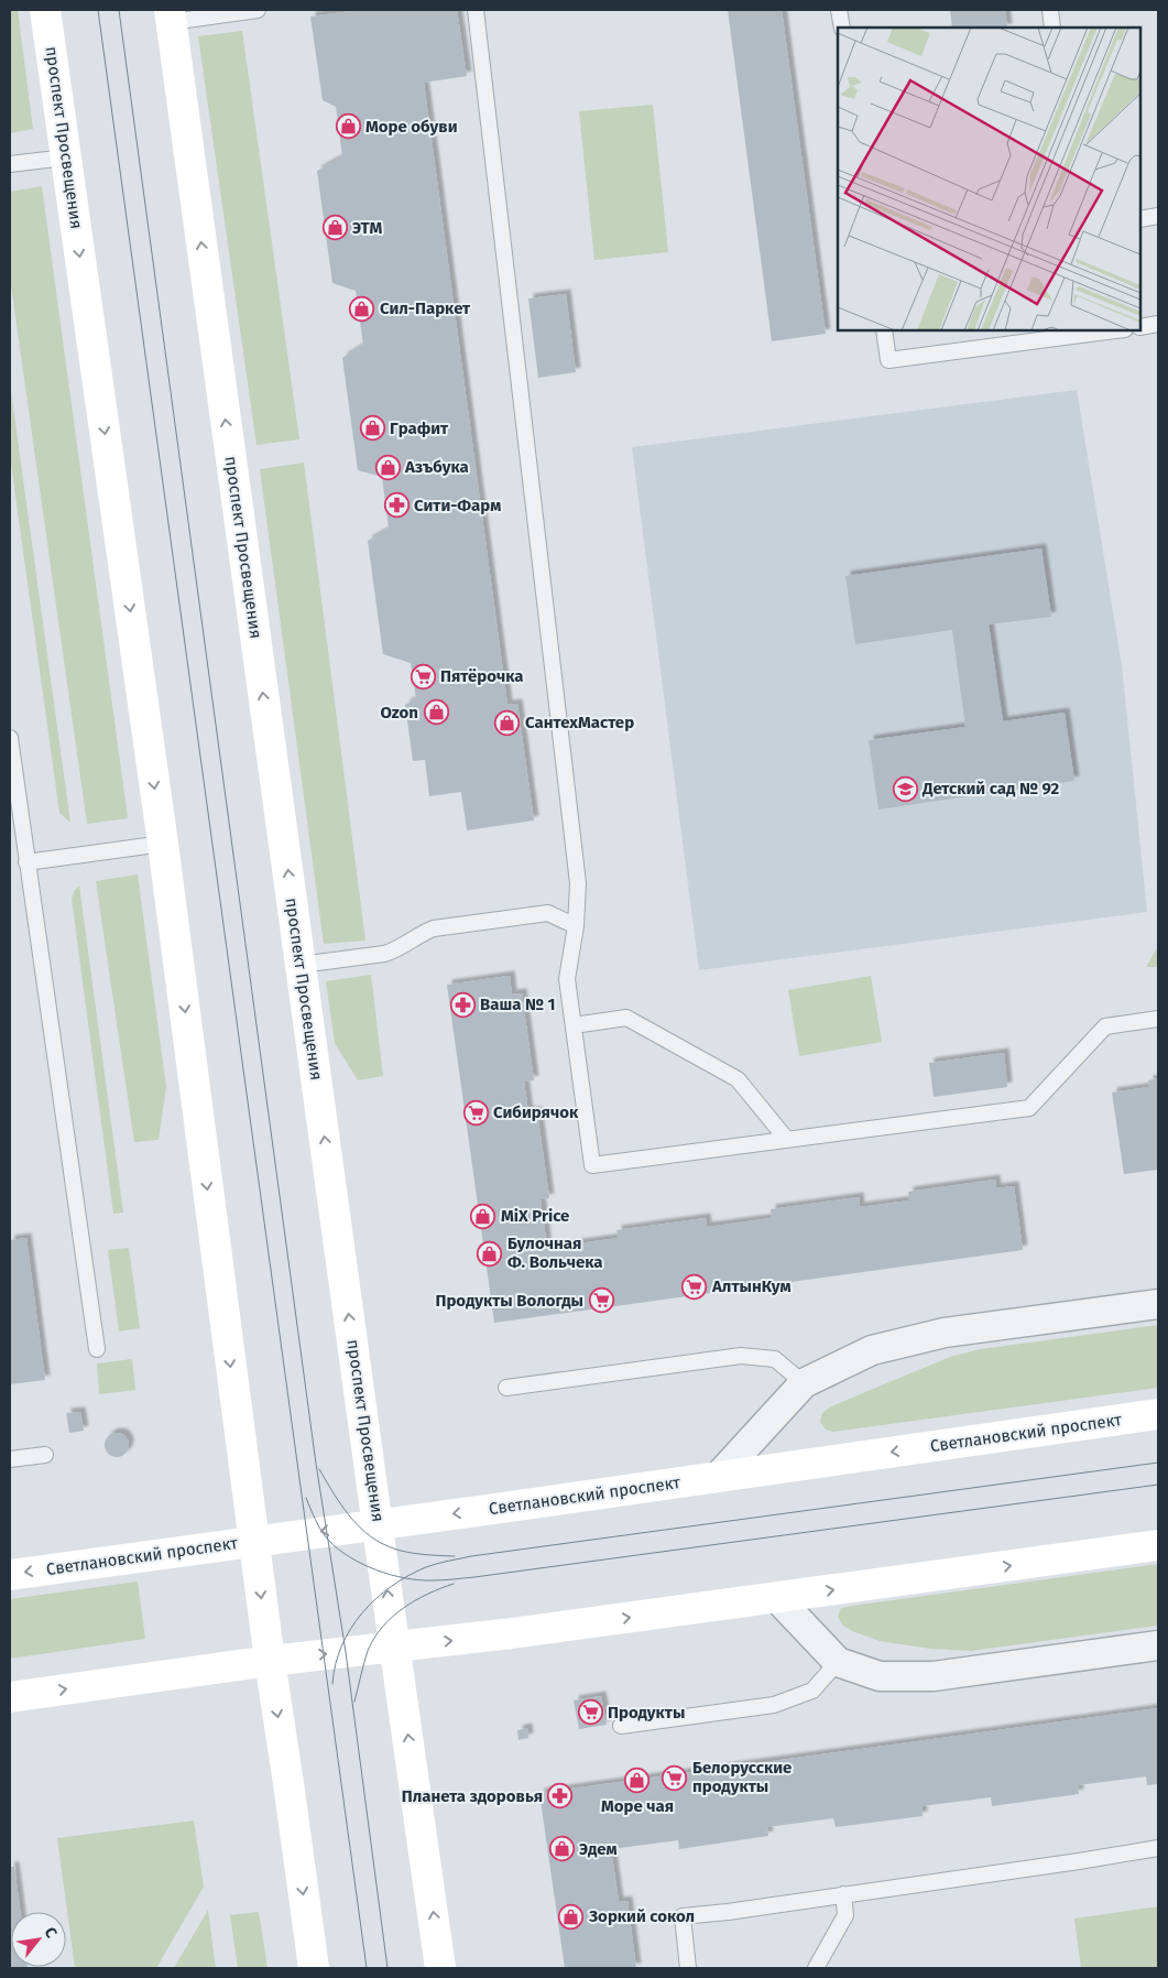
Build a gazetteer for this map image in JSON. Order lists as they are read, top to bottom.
{
  "streets": {
    "main road": ["проспект Просвещения", "Светлановский проспект"]
  },
  "crossings": [
    ["проспект Просвещения", "Светлановский проспект"]
  ],
  "places": {
    "shop": [
      "Море обуви",
      "ЭТМ",
      "Сил-Паркет",
      "Графит",
      "Азъбука",
      "Ozon",
      "СантехМастер",
      "MiX Price",
      "Булочная Ф. Вольчека",
      "Море чая",
      "Эдем",
      "Зоркий сокол"
    ],
    "pharmacy": ["Сити-Фарм", "Ваша № 1", "Планета здоровья"],
    "supermarket": [
      "Пятёрочка",
      "Сибирячок",
      "АлтынКум",
      "Продукты Вологды",
      "Продукты",
      "Белорусские продукты"
    ],
    "school or university": ["Детский сад № 92"]
  },
  "north": "top right"
}
